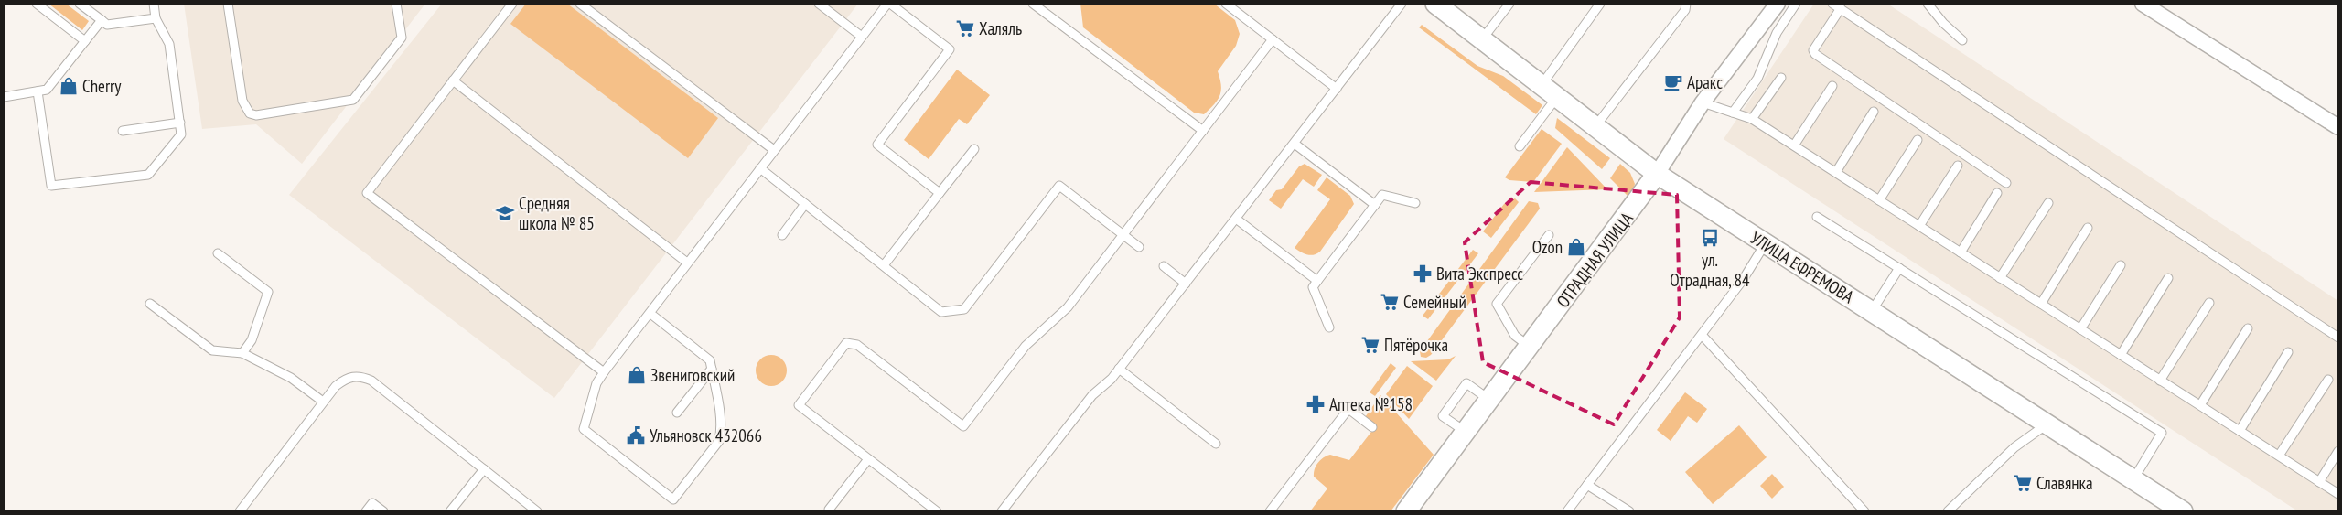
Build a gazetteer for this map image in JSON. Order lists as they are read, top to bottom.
{
  "streets": {
    "street": ["ОТРАДНАЯ УЛИЦА", "УЛИЦА ЕФРЕМОВА"]
  },
  "crossings": [
    ["ОТРАДНАЯ УЛИЦА", "УЛИЦА ЕФРЕМОВА"]
  ],
  "places": {
    "supermarket": [
      "Халяль",
      "Семейный",
      "Пятёрочка",
      "Славянка"
    ],
    "cafe": ["Аракc"],
    "shop": ["Cherry", "Ozon", "Звениговский"],
    "school or university": ["Средняя школа № 85"],
    "bus stop": ["ул. Отрадная, 84"],
    "pharmacy": ["Вита Экспресс", "Аптека №158"],
    "public building": ["Ульяновск 432066"]
  }
}
